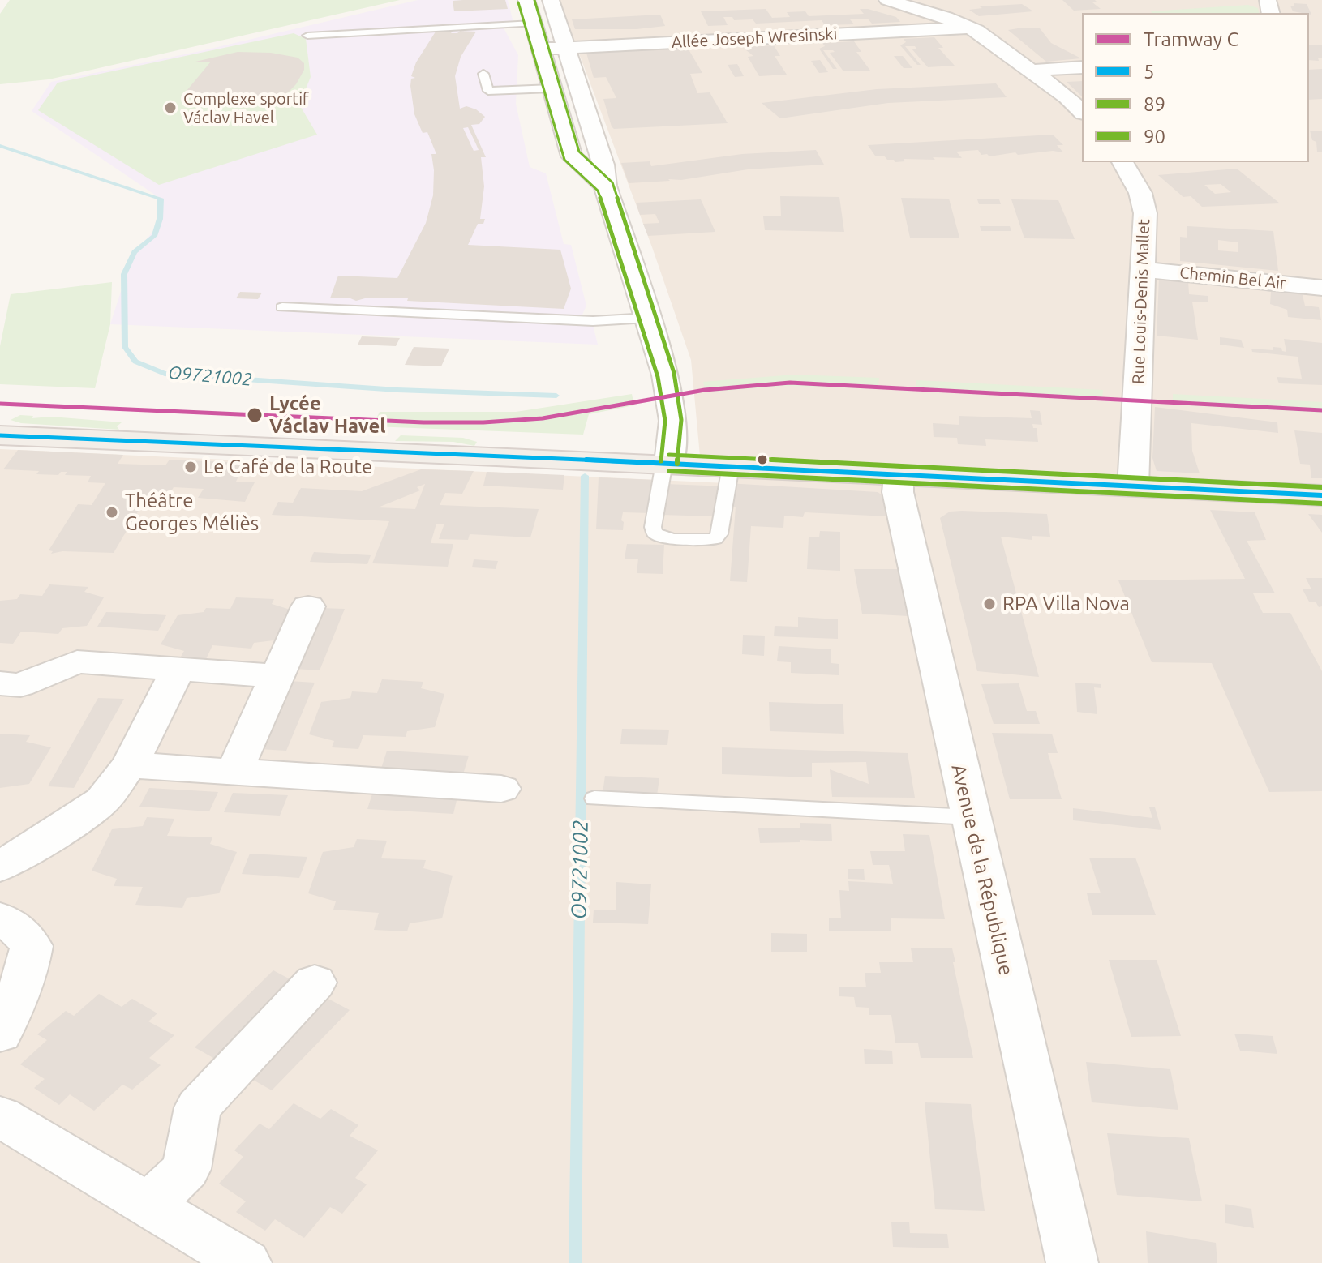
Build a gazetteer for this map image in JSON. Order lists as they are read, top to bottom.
{
  "streets": {
    "street": [
      "Allée Joseph Wresinski",
      "Chemin Bel Air",
      "Rue Louis-Denis Mallet",
      "Avenue de la République"
    ]
  },
  "crossings": [
    ["Chemin Bel Air", "Rue Louis-Denis Mallet"]
  ],
  "water": ["O9721002"],
  "places": [
    "Complexe sportif Václav Havel",
    "Lycée Václav Havel",
    "Le Café de la Route",
    "Théâtre Georges Méliès",
    "RPA Villa Nova"
  ],
  "lines": [
    "transit line 90",
    "transit line 89",
    "tram line C",
    "transit line 5"
  ],
  "legend": [
    "Tramway C",
    "5",
    "89",
    "90"
  ]
}
